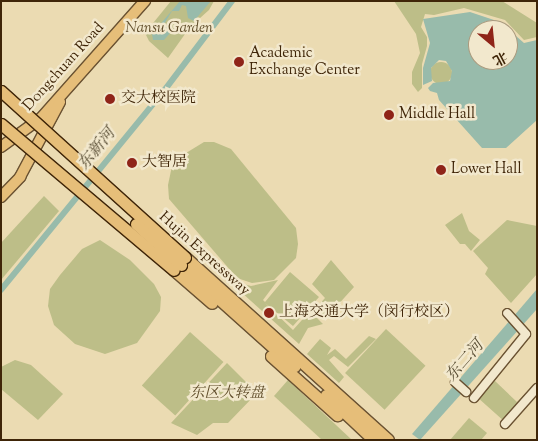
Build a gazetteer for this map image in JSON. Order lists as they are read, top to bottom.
{
  "streets": {
    "highway": ["Hujin Expressway"],
    "main road": ["Dongchuan Road"]
  },
  "water": ["东新河", "东二河"],
  "parks": ["Nansu Garden", "东区大转盘"],
  "places": [
    "Academic Exchange Center",
    "交大校医院",
    "Middle Hall",
    "大智居",
    "Lower Hall",
    "上海交通大学（闵行校区）"
  ],
  "north": "bottom right"
}
